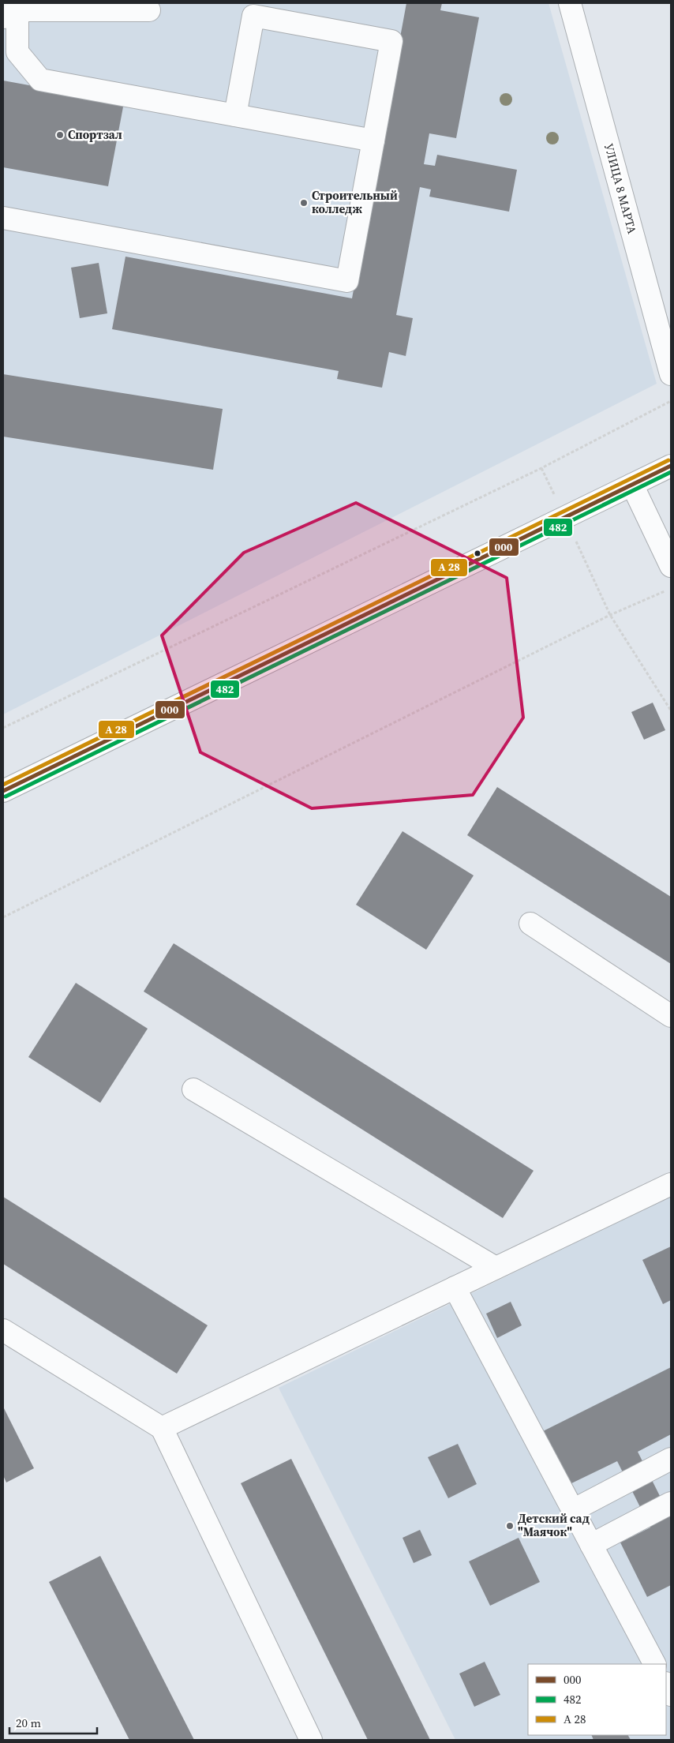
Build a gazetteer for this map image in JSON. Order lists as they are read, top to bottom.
{
  "streets": {
    "main road": ["УЛИЦА 8 МАРТА"]
  },
  "places": ["Спортзал", "Строительный колледж", "Детский сад \"Маячок\""],
  "lines": ["transit line 000", "transit line 482"],
  "legend": ["000", "482", "А 28"],
  "scale_bar": "20 m"
}
